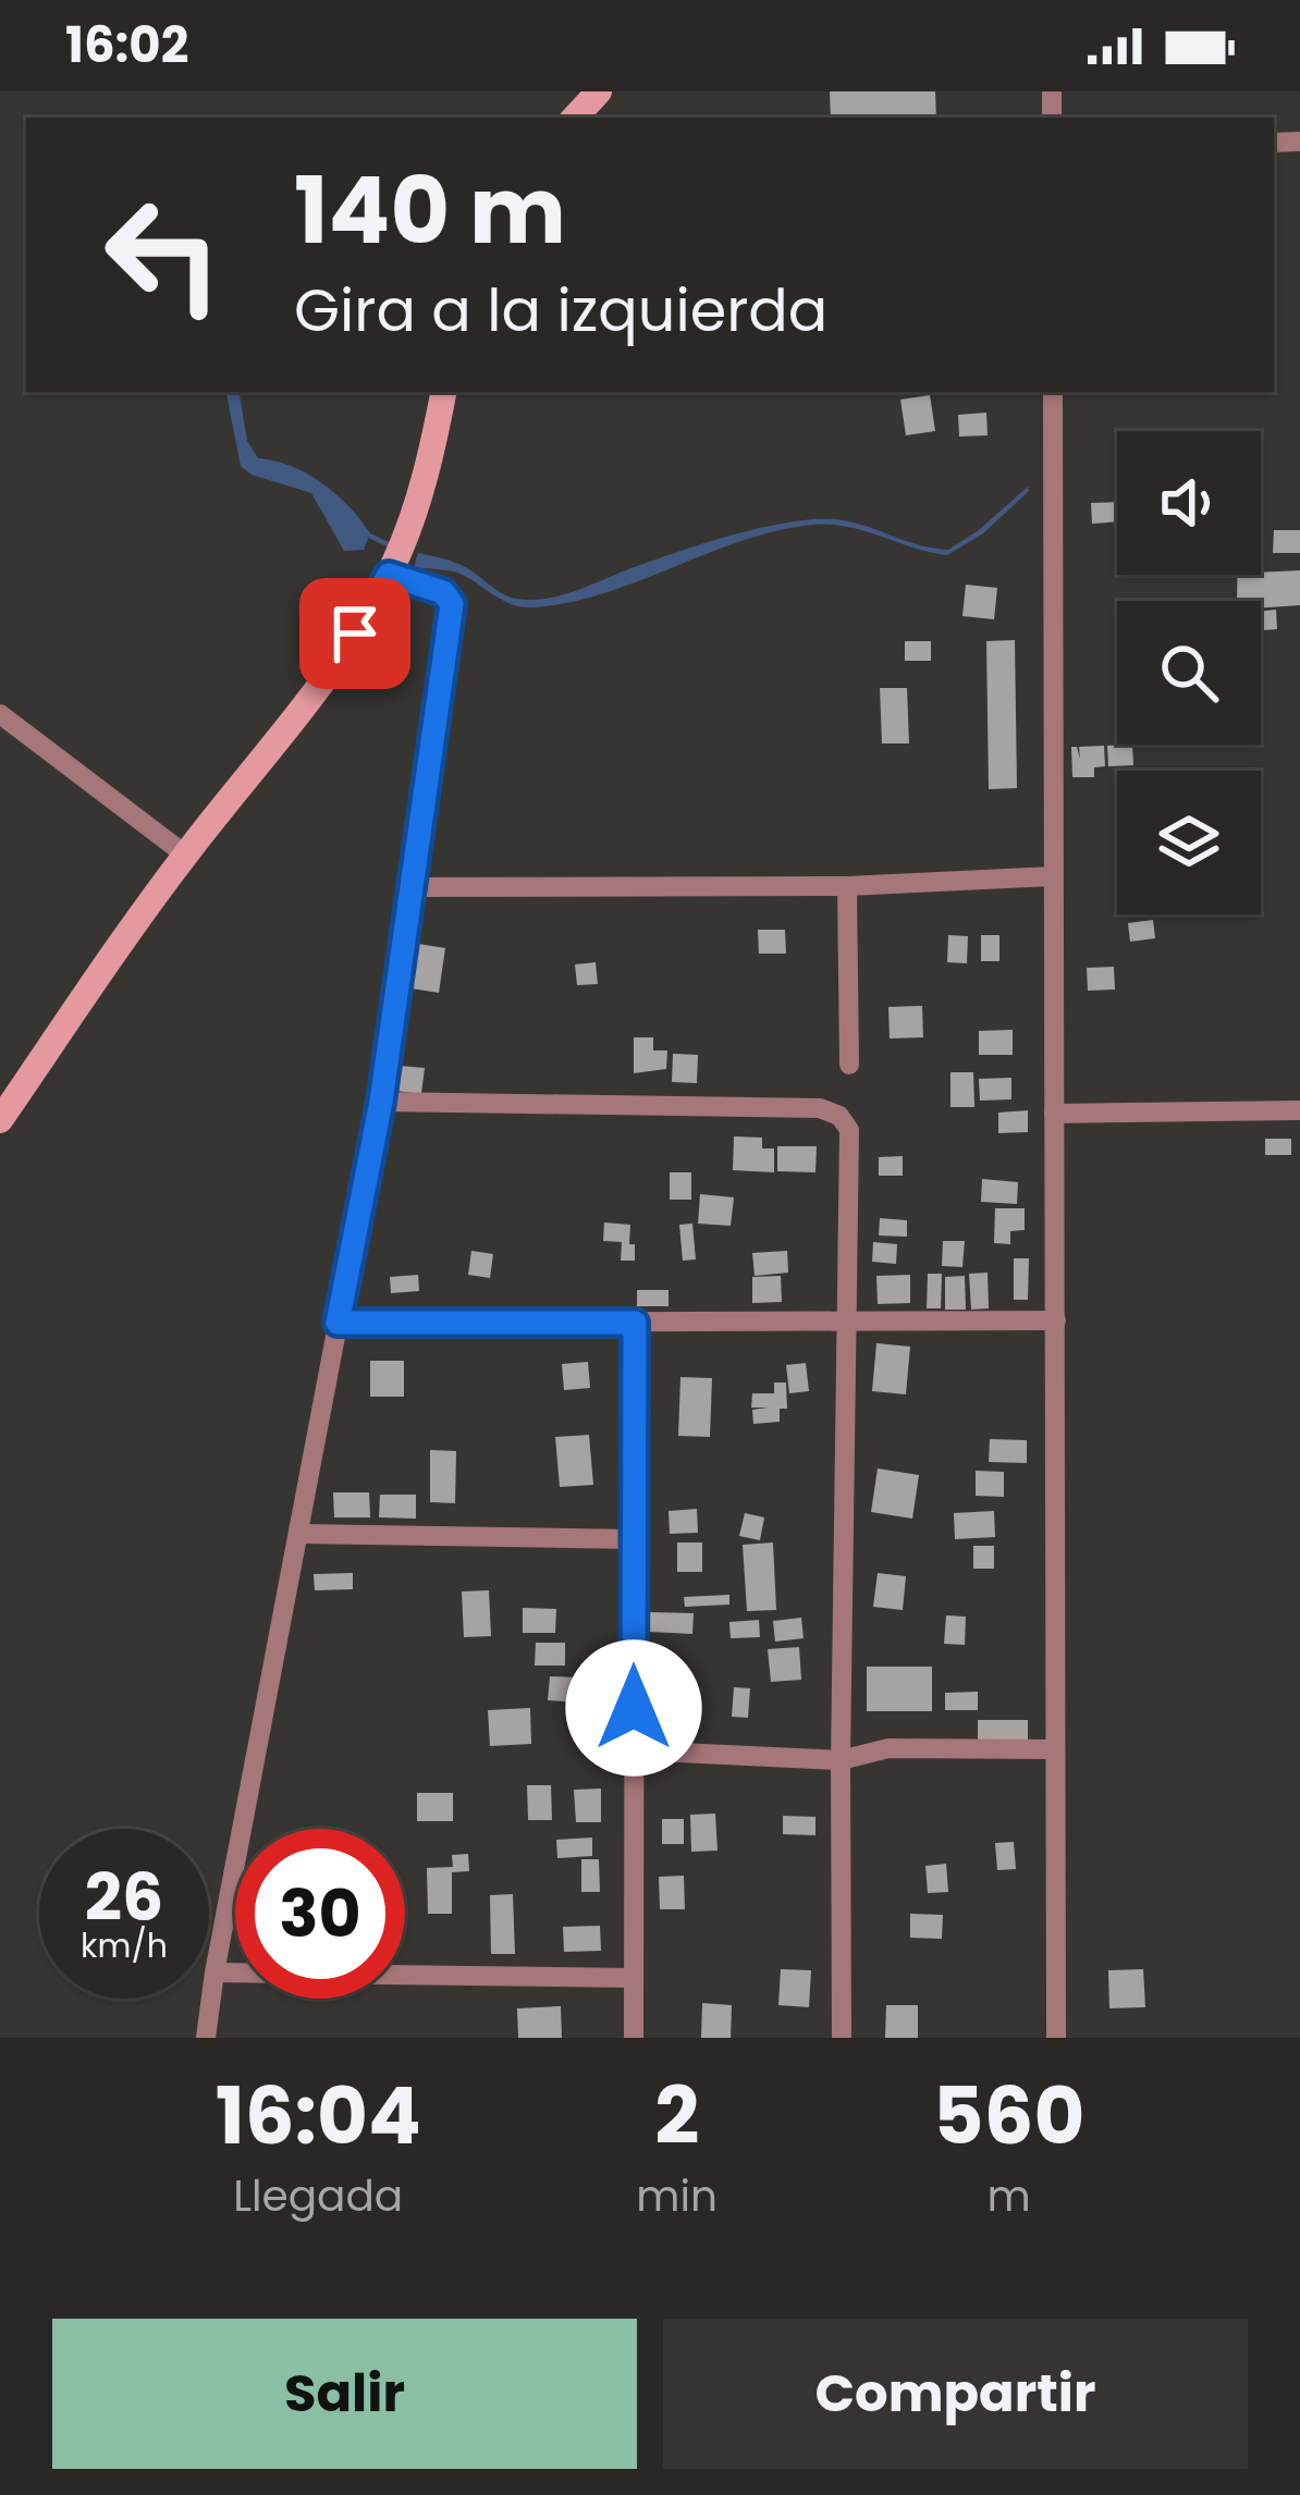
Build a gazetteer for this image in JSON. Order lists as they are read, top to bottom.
{
  "page": {
    "status": "16:02",
    "turn": ["140 m", "Gira a la izquierda"],
    "speed": "26 km/h",
    "limit": "30",
    "eta": [
      "16:04",
      "Llegada",
      "2",
      "min",
      "560",
      "m"
    ],
    "buttons": ["Salir", "Compartir"]
  }
}
